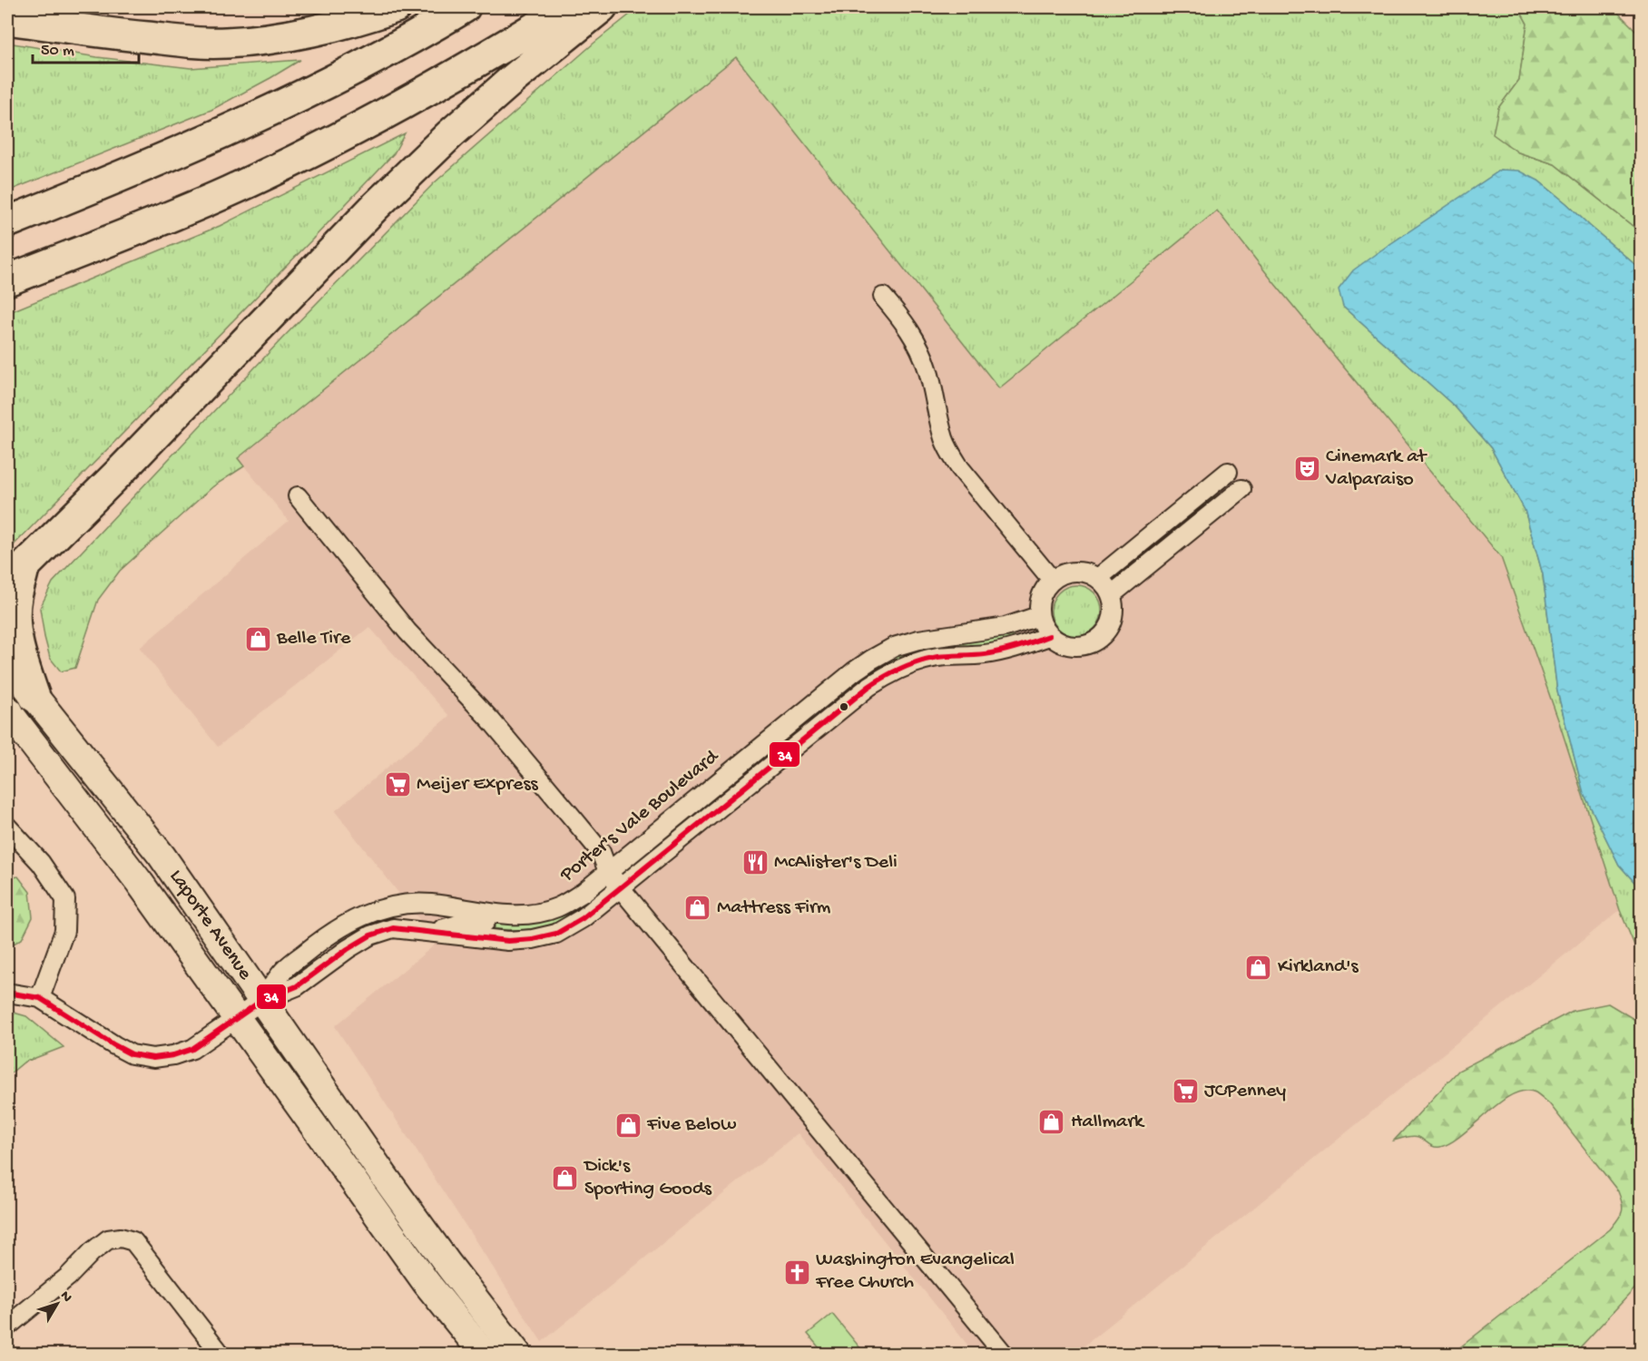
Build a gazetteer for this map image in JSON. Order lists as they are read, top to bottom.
{
  "streets": {
    "main road": ["Laporte Avenue"],
    "street": ["Porter's Vale Boulevard"]
  },
  "crossings": [
    ["Porter's Vale Boulevard", "Laporte Avenue"]
  ],
  "places": {
    "theatre": ["Cinemark at Valparaiso"],
    "shop": [
      "Belle Tire",
      "Mattress Firm",
      "Kirkland's",
      "Hallmark",
      "Five Below",
      "Dick's Sporting Goods"
    ],
    "supermarket": ["Meijer Express", "JCPenney"],
    "restaurant": ["McAlister's Deli"],
    "church": ["Washington Evangelical Free Church"]
  },
  "lines": ["transit line 34"],
  "scale_bar": "50 m",
  "north": "top right"
}
